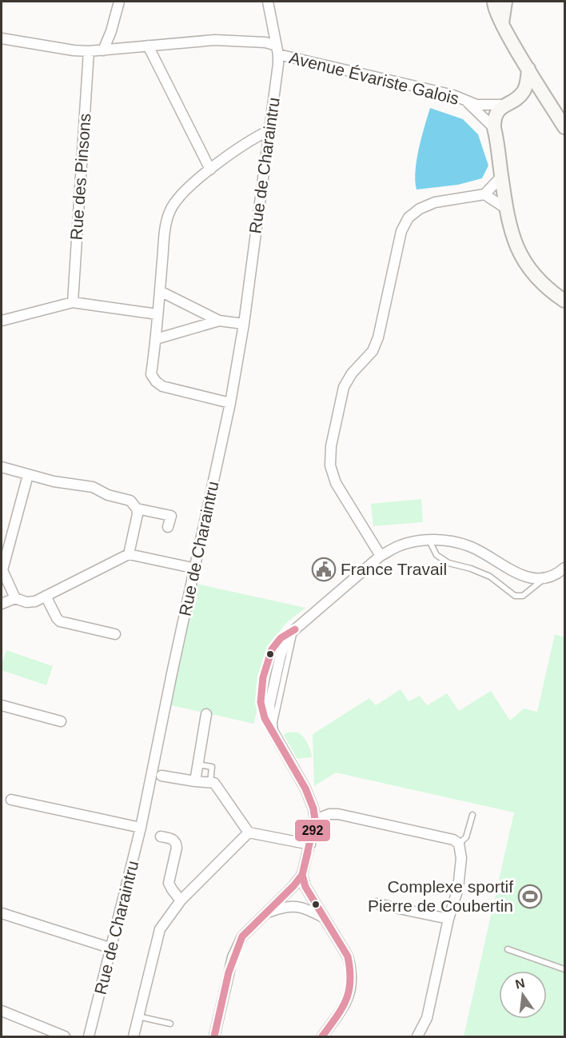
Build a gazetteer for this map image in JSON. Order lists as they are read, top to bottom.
{
  "streets": {
    "street": ["Avenue Évariste Galois", "Rue de Charaintru", "Rue des Pinsons"]
  },
  "crossings": [
    ["Avenue Évariste Galois", "Rue de Charaintru"]
  ],
  "places": {
    "public building": ["France Travail"],
    "sports": ["Complexe sportif Pierre de Coubertin"]
  },
  "lines": ["transit line 292"],
  "north": "top"
}
